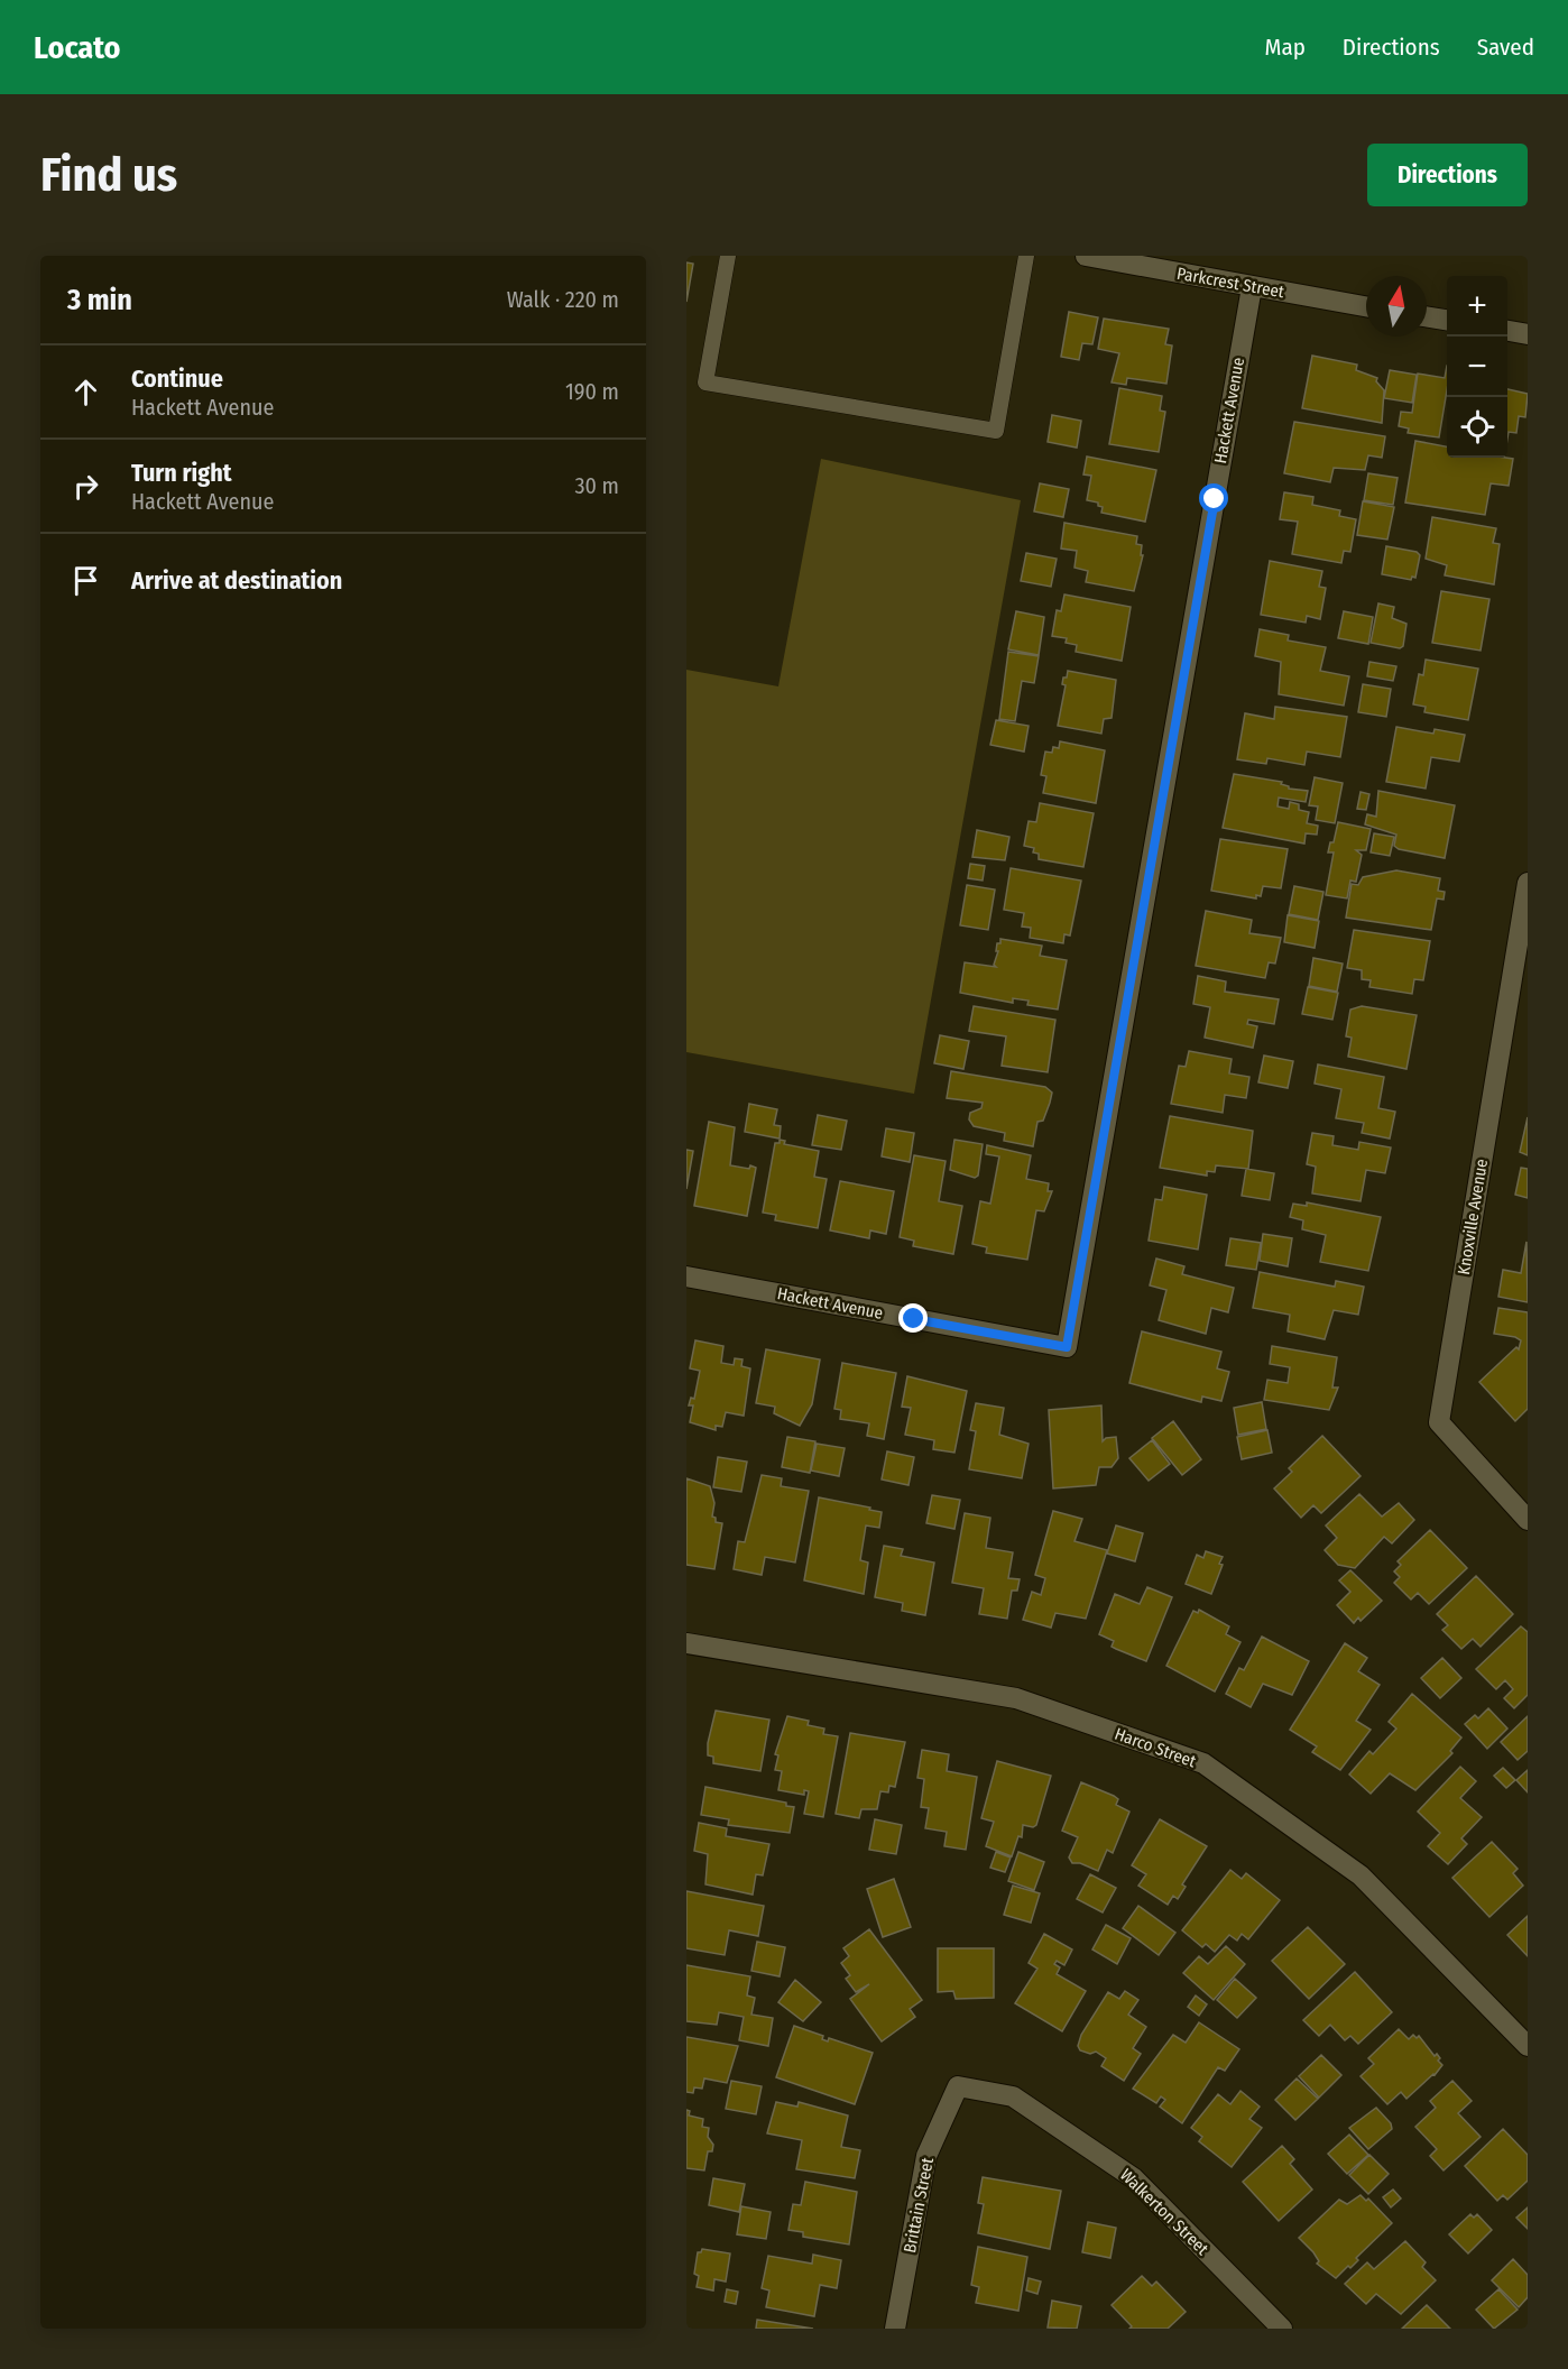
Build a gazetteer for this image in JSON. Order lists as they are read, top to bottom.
{
  "streets": {
    "street": [
      "Parkcrest Street",
      "Hackett Avenue",
      "Knoxville Avenue",
      "Harco Street",
      "Brittain Street",
      "Walkerton Street"
    ]
  },
  "crossings": [
    ["Parkcrest Street", "Hackett Avenue"],
    ["Brittain Street", "Walkerton Street"]
  ],
  "north": "top",
  "page": {
    "header": "Locato",
    "nav": ["Map", "Directions", "Saved"],
    "buttons": "Directions",
    "title": "Find us",
    "heading": ["3 min", "Walk · 220 m"],
    "map_buttons": ["+", "−"],
    "list": [
      ["Continue", "Hackett Avenue", "190 m"],
      ["Turn right", "Hackett Avenue", "30 m"],
      "Arrive at destination"
    ]
  }
}
